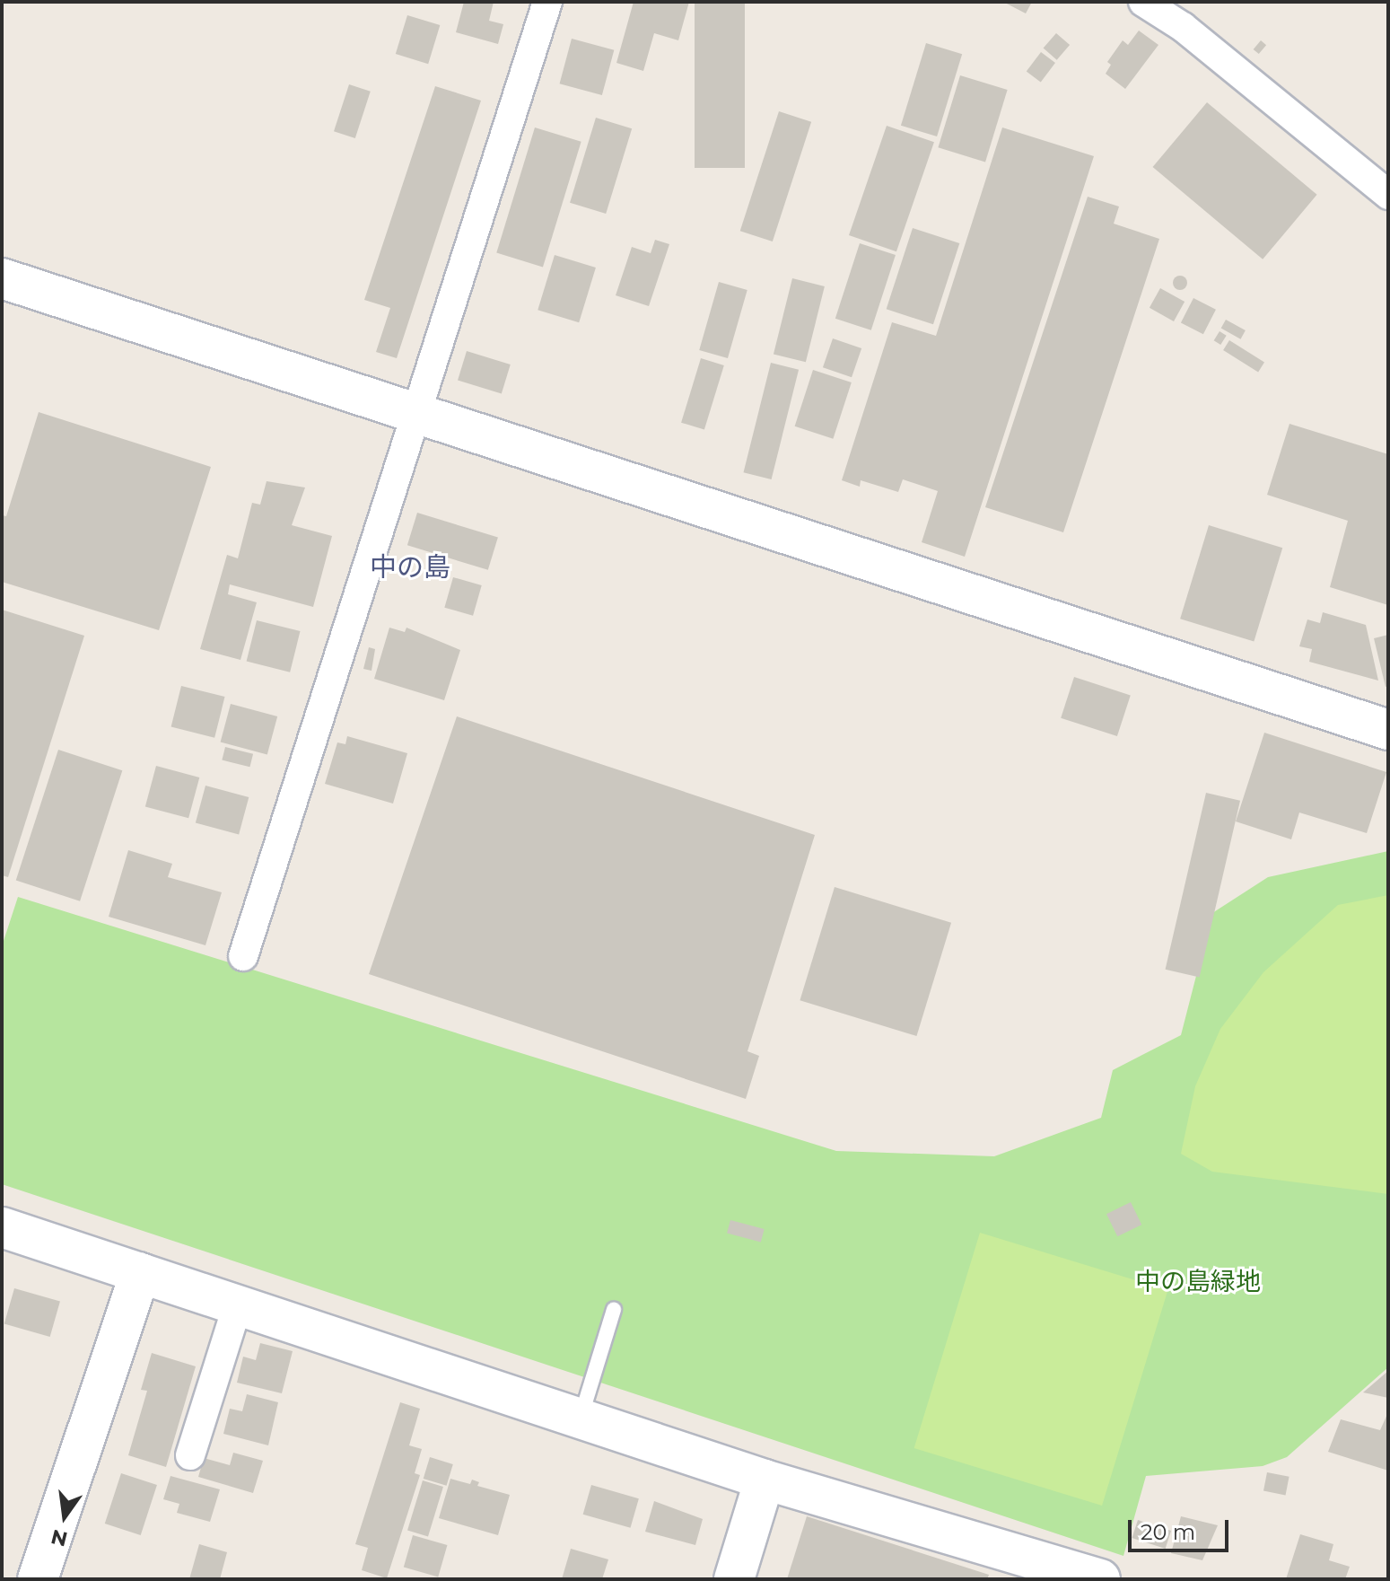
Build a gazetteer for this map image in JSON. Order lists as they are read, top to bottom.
{
  "districts": ["中の島"],
  "parks": ["中の島緑地"],
  "scale_bar": "20 m",
  "north": "bottom"
}
